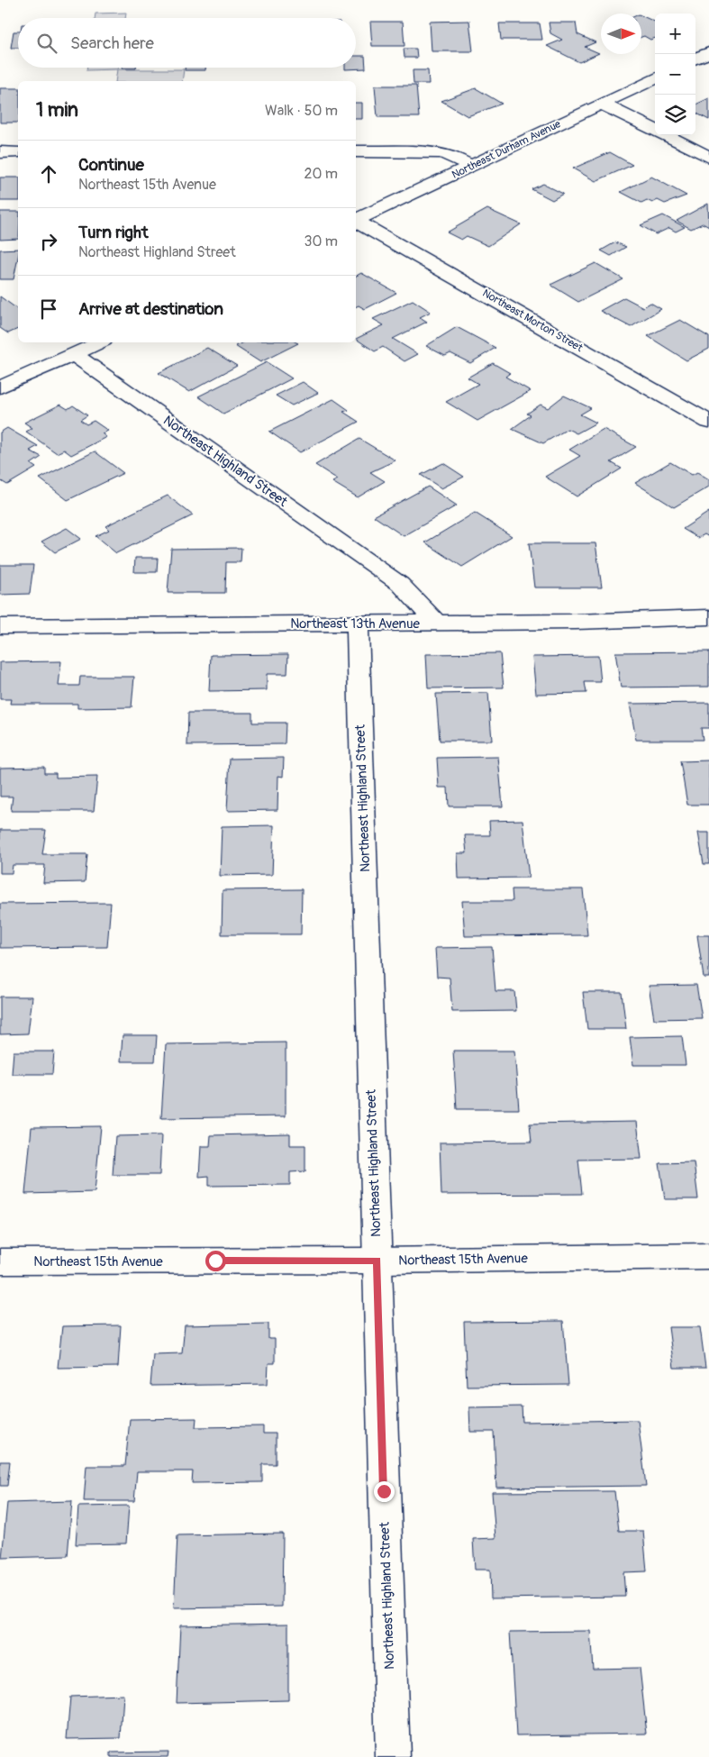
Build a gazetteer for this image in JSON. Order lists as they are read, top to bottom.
{
  "streets": {
    "street": [
      "Northeast Durham Avenue",
      "Northeast Morton Street",
      "Northeast Highland Street",
      "Northeast 13th Avenue",
      "Northeast 15th Avenue"
    ]
  },
  "crossings": [
    ["Northeast Highland Street", "Northeast 13th Avenue"],
    ["Northeast Highland Street", "Northeast 15th Avenue"]
  ],
  "north": "right",
  "page": {
    "map_buttons": ["+", "−"],
    "search": "Search here",
    "heading": ["1 min", "Walk · 50 m"],
    "list": [
      ["Continue", "Northeast 15th Avenue", "20 m"],
      ["Turn right", "Northeast Highland Street", "30 m"],
      "Arrive at destination"
    ]
  }
}
